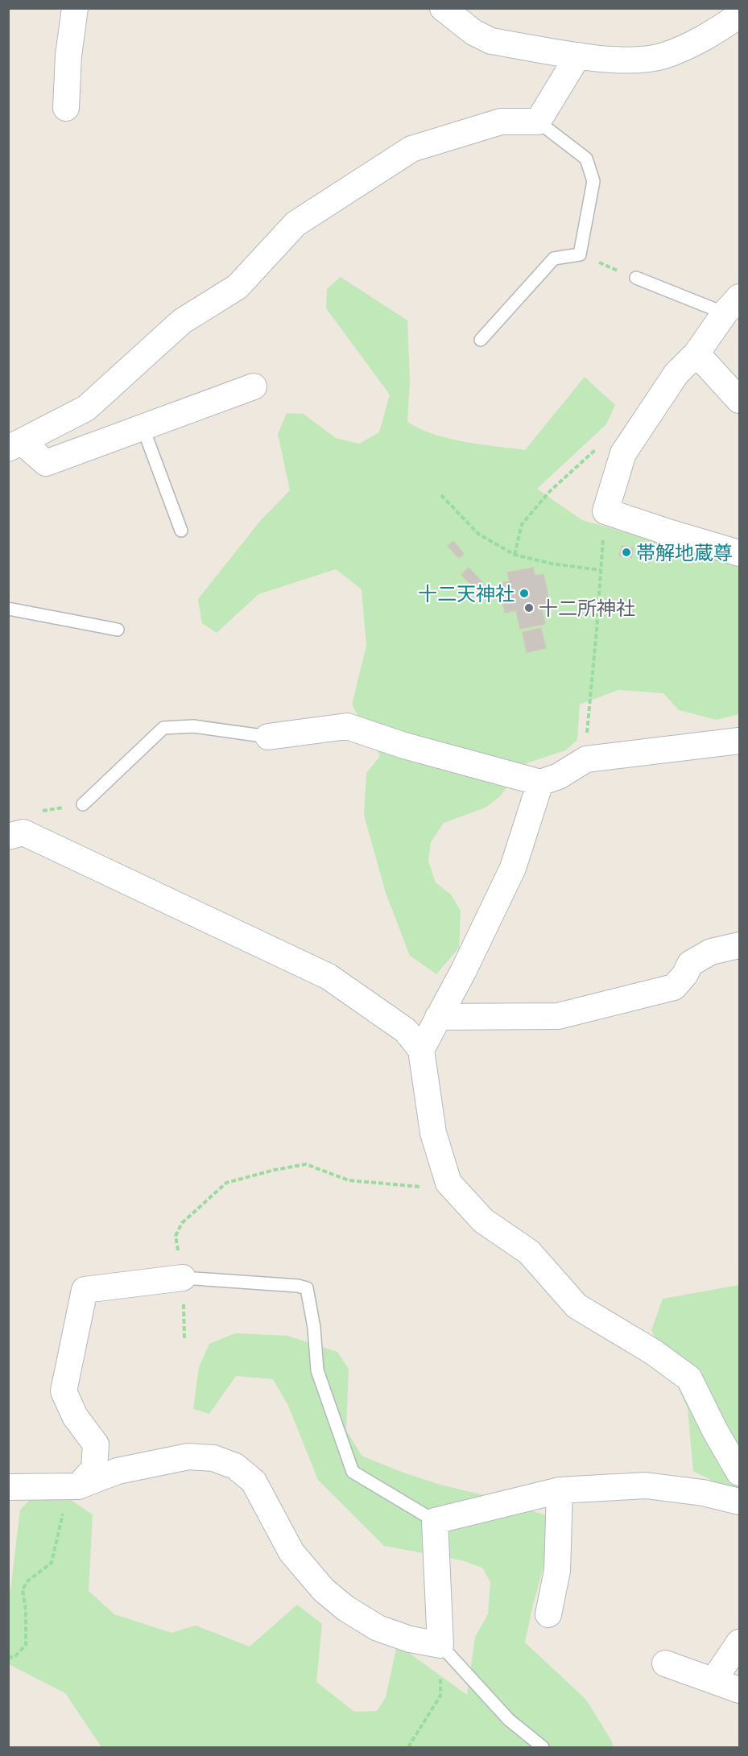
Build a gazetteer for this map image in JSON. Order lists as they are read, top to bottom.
{
  "places": ["帯解地蔵尊", "十二天神社", "十二所神社"]
}
